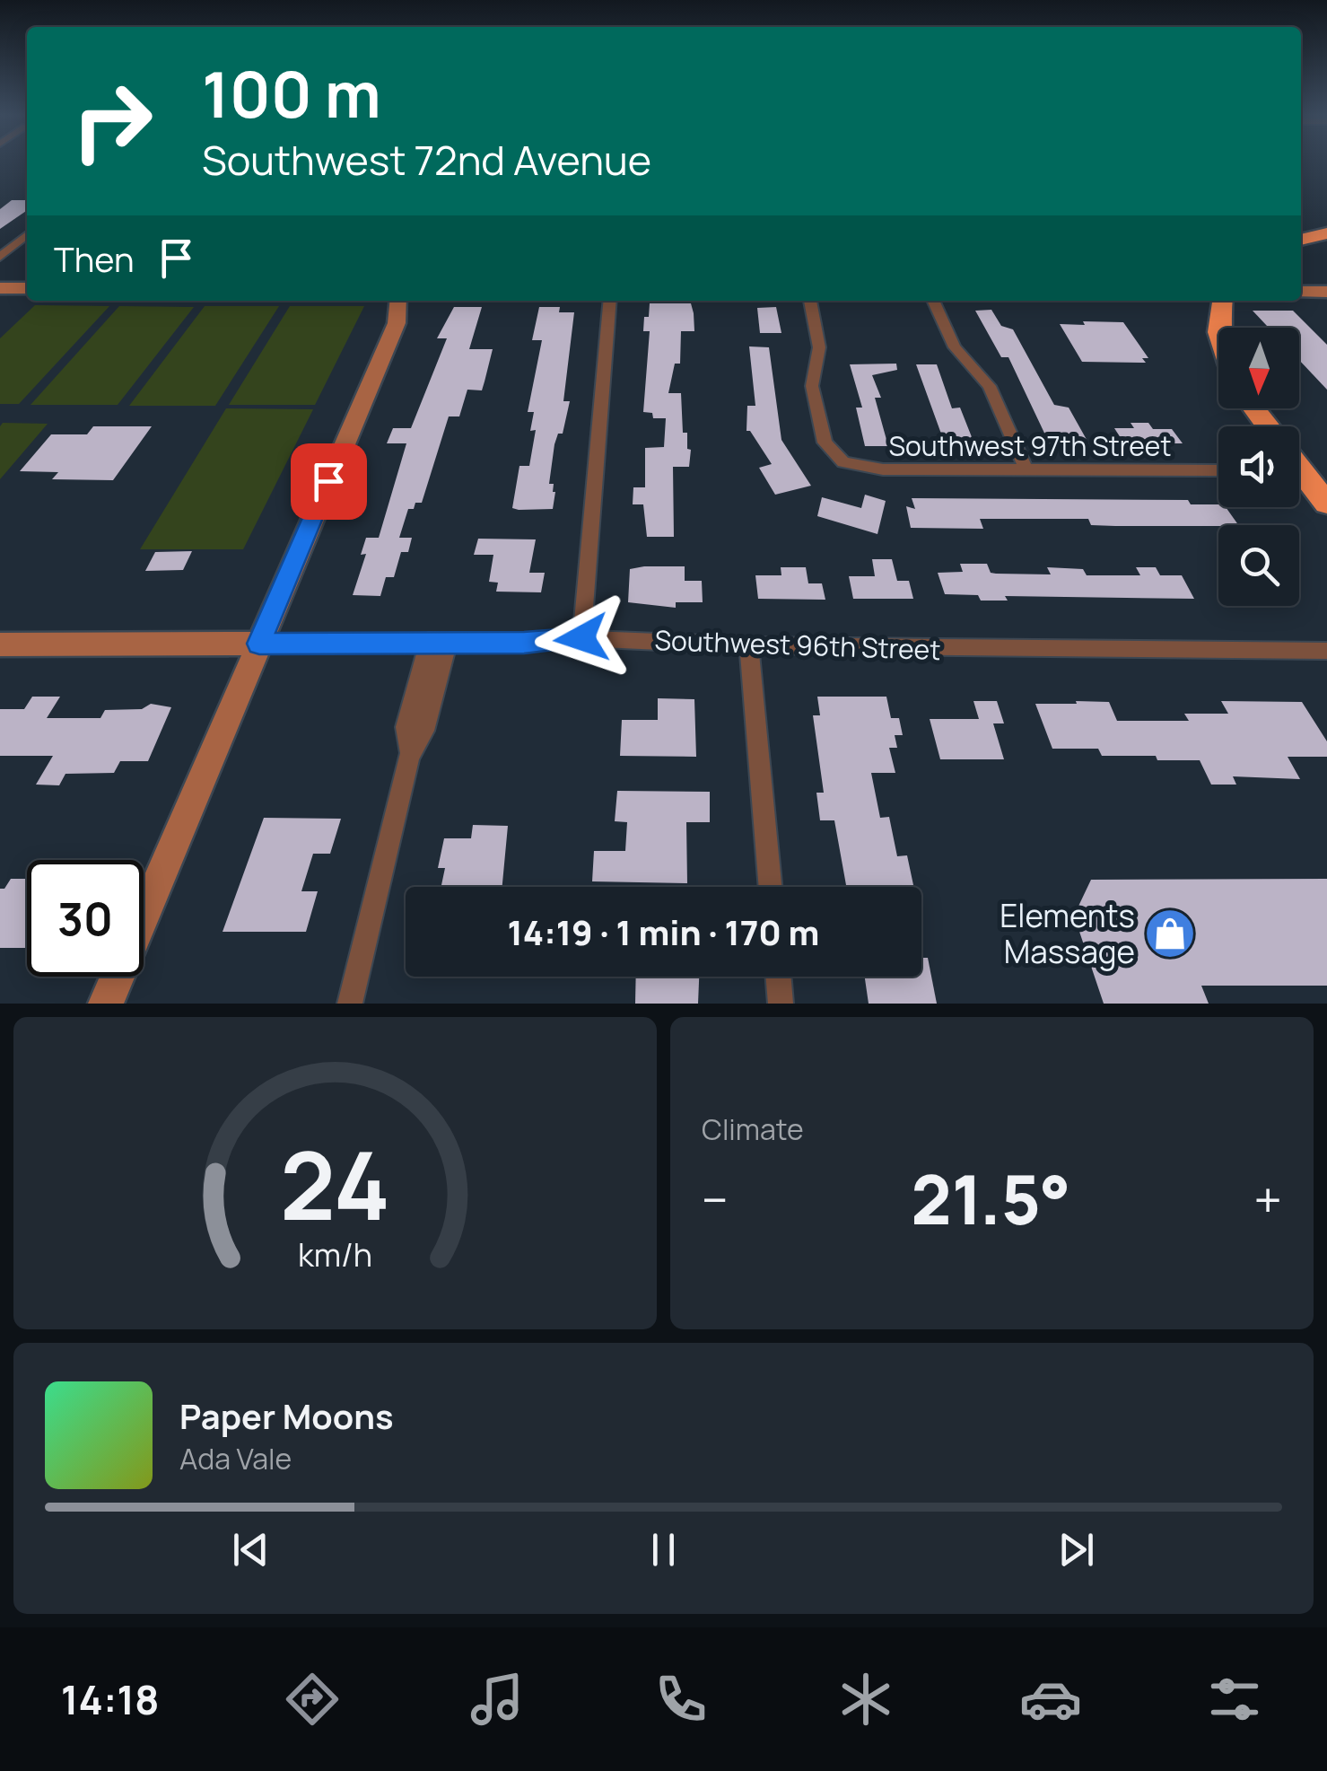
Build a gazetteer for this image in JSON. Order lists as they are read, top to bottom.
{
  "streets": {
    "street": ["Southwest 97th Street", "Southwest 96th Street"]
  },
  "places": {
    "shop": ["Elements Massage"]
  },
  "north": "bottom",
  "page": {
    "turn": ["100 m", "Southwest 72nd Avenue"],
    "then": "Then",
    "limit": "30",
    "trip": "14:19 · 1 min · 170 m",
    "tile": "Climate",
    "heat": ["−", "21.5°", "+"],
    "song": ["Paper Moons", "Ada Vale"],
    "tabs": "14:18",
    "gauge": ["24", "km/h"]
  }
}
